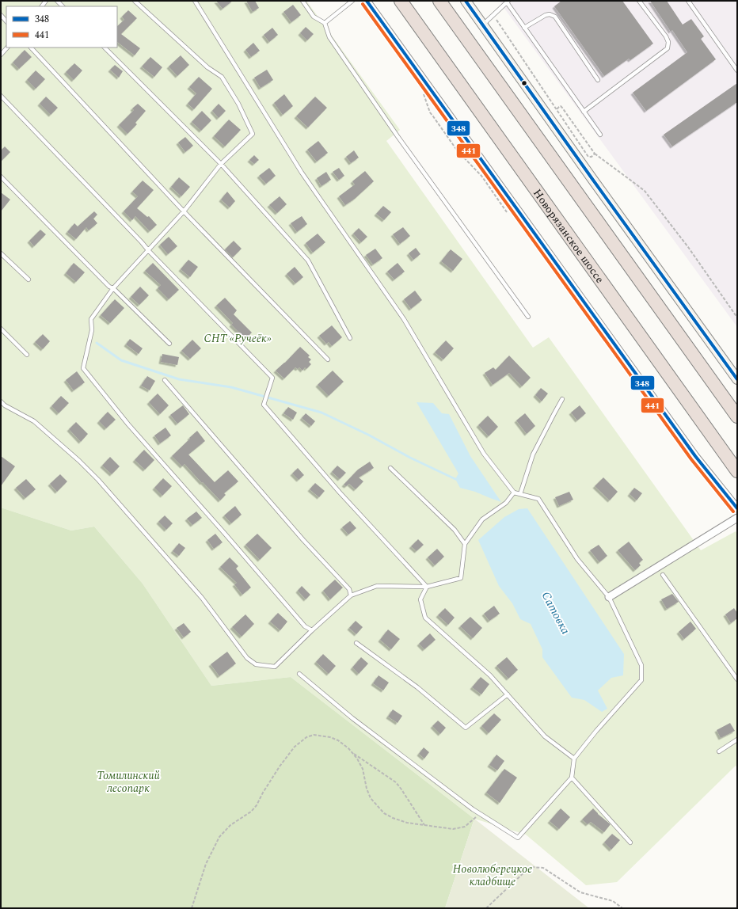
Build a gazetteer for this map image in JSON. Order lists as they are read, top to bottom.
{
  "streets": {
    "highway": ["Новорязанское шоссе"]
  },
  "water": ["Сатовка"],
  "parks": ["СНТ «Ручеёк»", "Томилинский лесопарк", "Новолюберецкое кладбище"],
  "lines": ["transit line 348", "transit line 441"],
  "legend": ["348", "441"]
}
